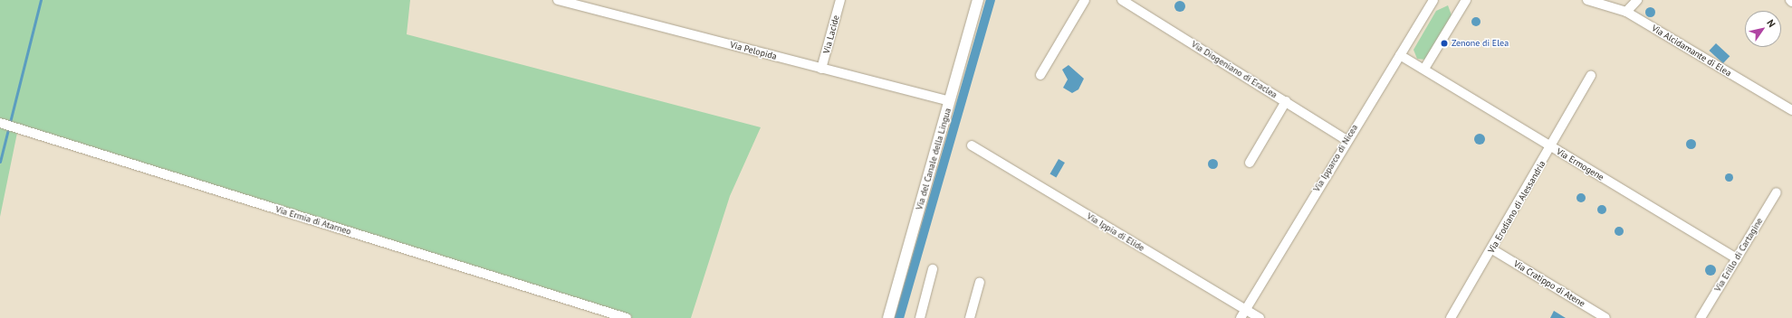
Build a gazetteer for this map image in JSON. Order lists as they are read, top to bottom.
{
  "streets": {
    "street": [
      "Via Lacide",
      "Via Pelopida",
      "Via Alcidamante di Elea",
      "Via Diogeniano di Eraclea",
      "Via Ipparco di Nicea",
      "Via del Canale della Lingua",
      "Via Ermogene",
      "Via Erodiano di Alessandria",
      "Via Ermia di Atarneo",
      "Via Ippia di Elide",
      "Via Erillo di Cartagine",
      "Via Cratippo di Atene"
    ]
  },
  "crossings": [
    ["Via Lacide", "Via Pelopida"],
    ["Via Pelopida", "Via del Canale della Lingua"],
    ["Via Diogeniano di Eraclea", "Via Ipparco di Nicea"],
    ["Via Ipparco di Nicea", "Via Ermogene"],
    ["Via Ipparco di Nicea", "Via Ippia di Elide"],
    ["Via Ermogene", "Via Erodiano di Alessandria"],
    ["Via Ermogene", "Via Erillo di Cartagine"],
    ["Via Erodiano di Alessandria", "Via Cratippo di Atene"]
  ],
  "places": ["Zenone di Elea"],
  "north": "top right"
}
